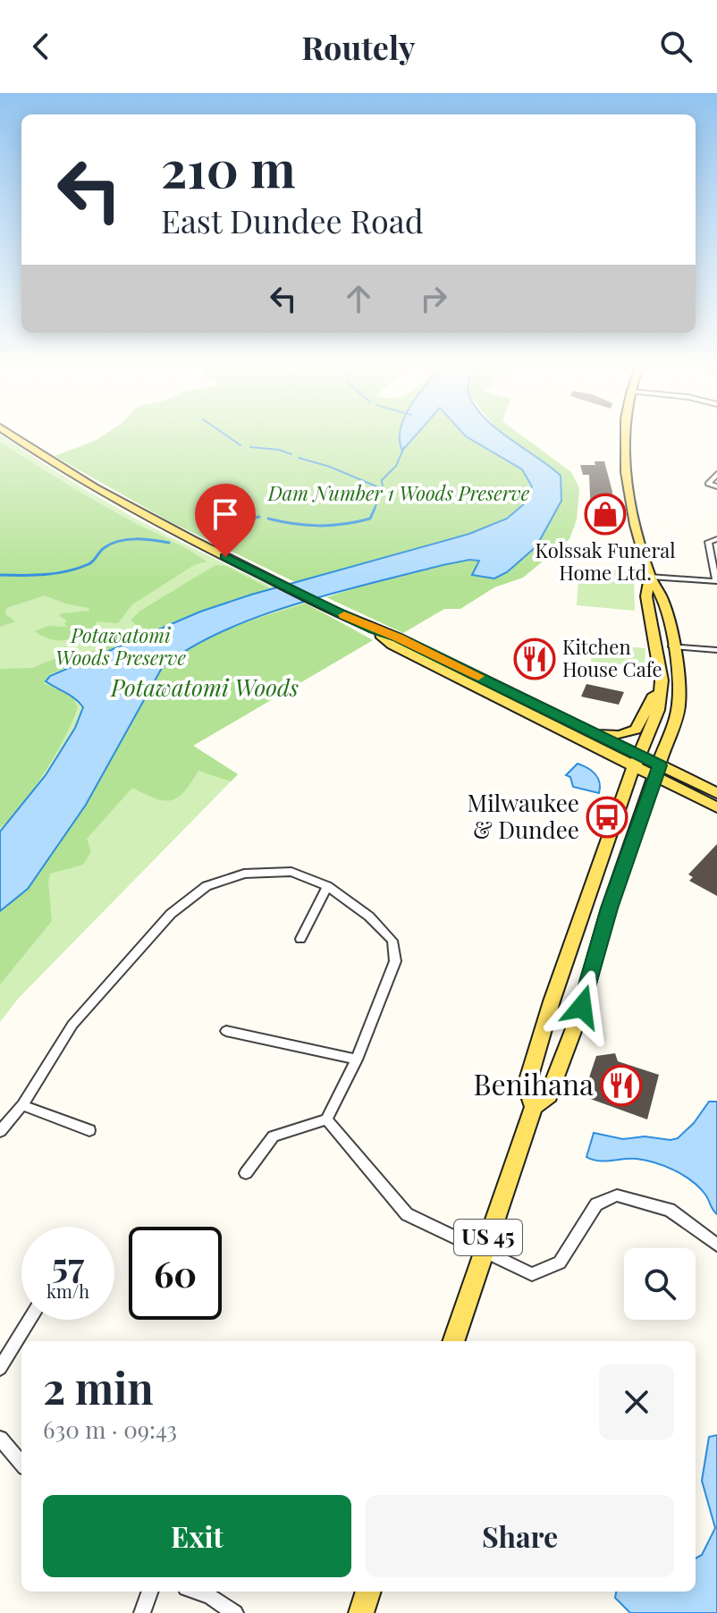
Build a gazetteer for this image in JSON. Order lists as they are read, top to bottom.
{
  "streets": {
    "main road": ["US 45"]
  },
  "parks": ["Dam Number 1 Woods Preserve", "Potawatomi Woods Preserve", "Potawatomi Woods"],
  "places": {
    "shop": ["Kolssak Funeral Home Ltd."],
    "restaurant": ["Kitchen House Cafe", "Benihana"],
    "bus stop": ["Milwaukee & Dundee"]
  },
  "page": {
    "header": "Routely",
    "turn": ["210 m", "East Dundee Road"],
    "speed": "57 km/h",
    "limit": "60",
    "heading": ["2 min", "630 m · 09:43"],
    "buttons": ["Exit", "Share"]
  }
}
